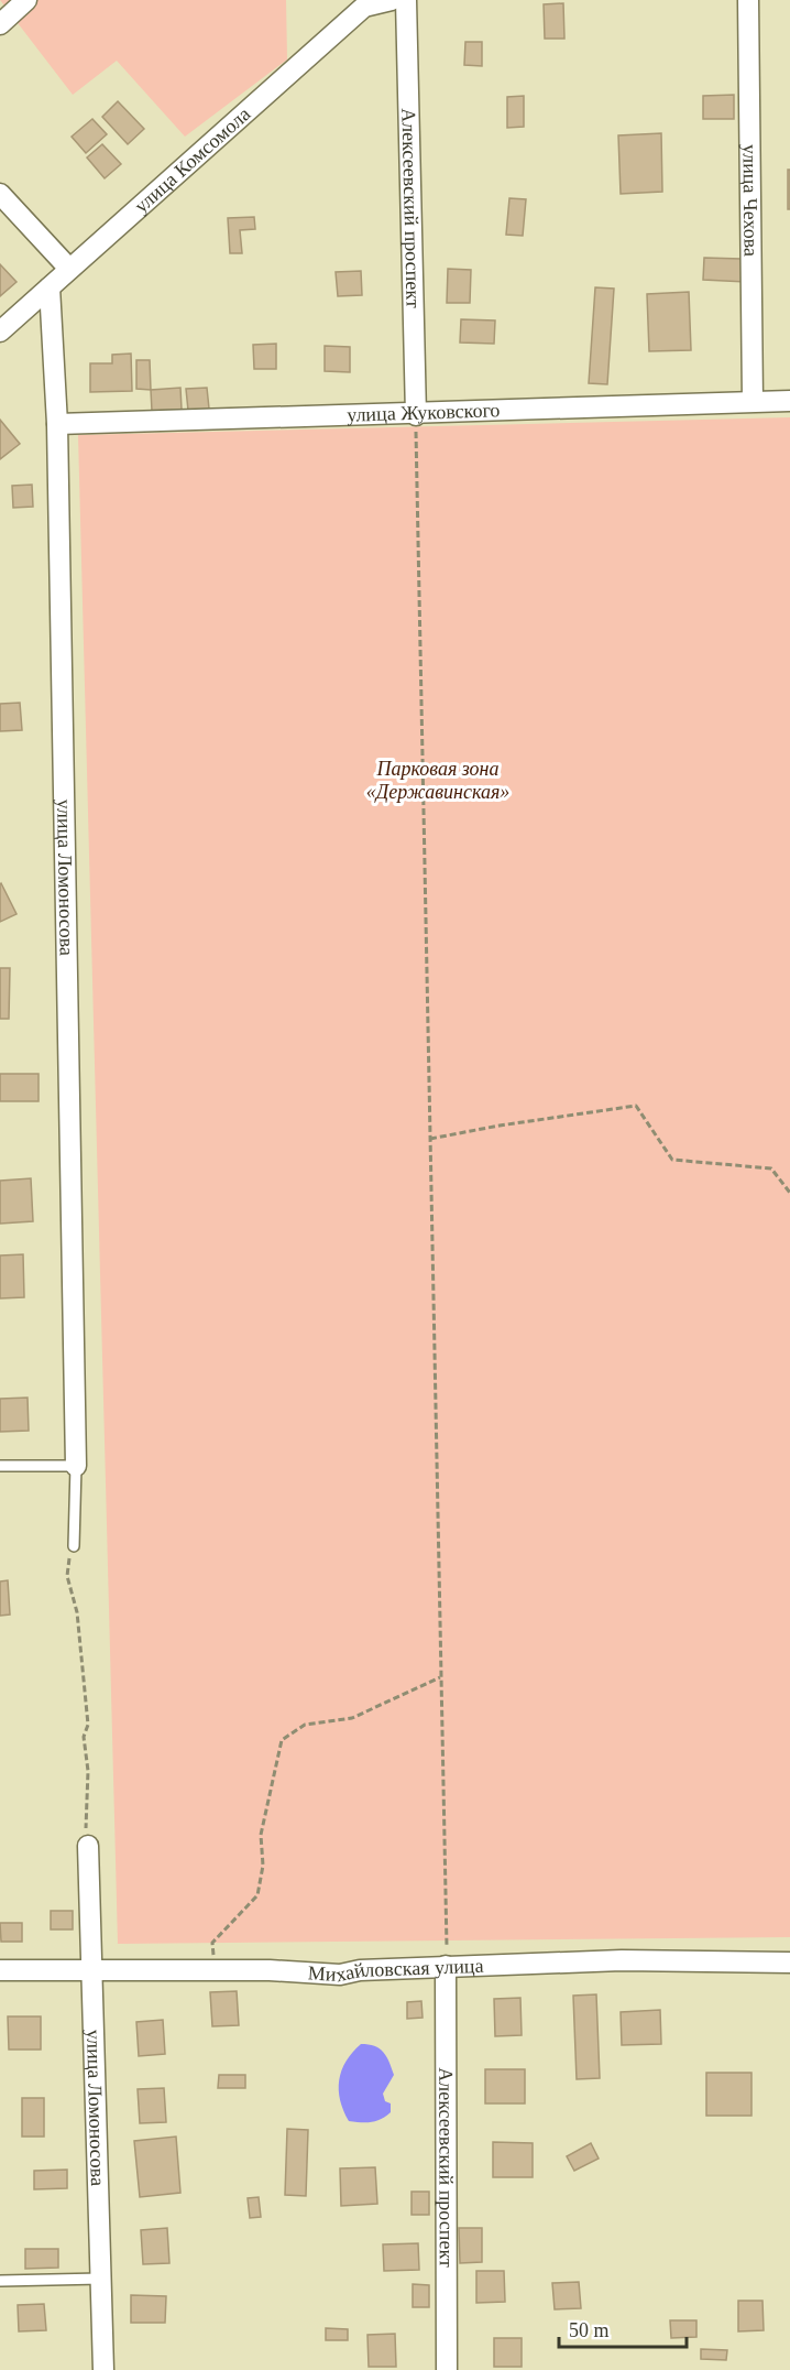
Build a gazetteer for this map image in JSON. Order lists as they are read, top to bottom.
{
  "streets": {
    "street": [
      "улица Комсомола",
      "улица Чехова",
      "Алексеевский проспект",
      "улица Жуковского",
      "улица Ломоносова",
      "Михайловская улица"
    ]
  },
  "crossings": [
    ["улица Комсомола", "улица Ломоносова"],
    ["улица Чехова", "улица Жуковского"],
    ["Алексеевский проспект", "улица Жуковского"],
    ["Алексеевский проспект", "Михайловская улица"],
    ["улица Жуковского", "улица Ломоносова"],
    ["улица Ломоносова", "Михайловская улица"]
  ],
  "parks": ["Парковая зона «Державинская»"],
  "scale_bar": "50 m"
}
